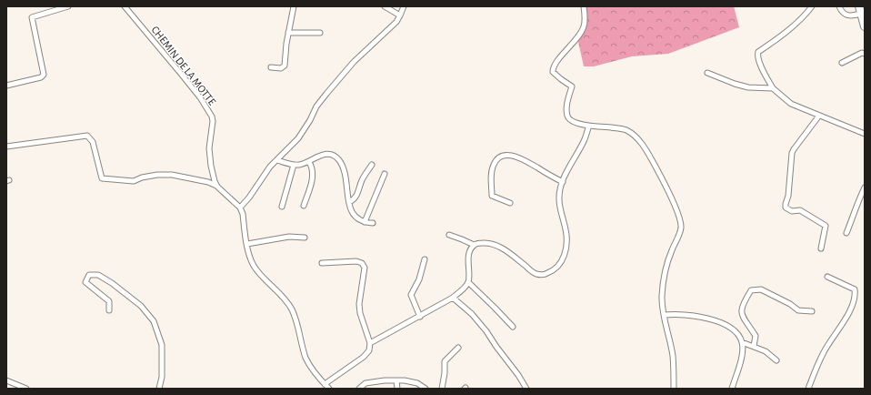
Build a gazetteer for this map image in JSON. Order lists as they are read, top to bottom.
{
  "streets": {
    "street": ["CHEMIN DE LA MOTTE"]
  }
}
